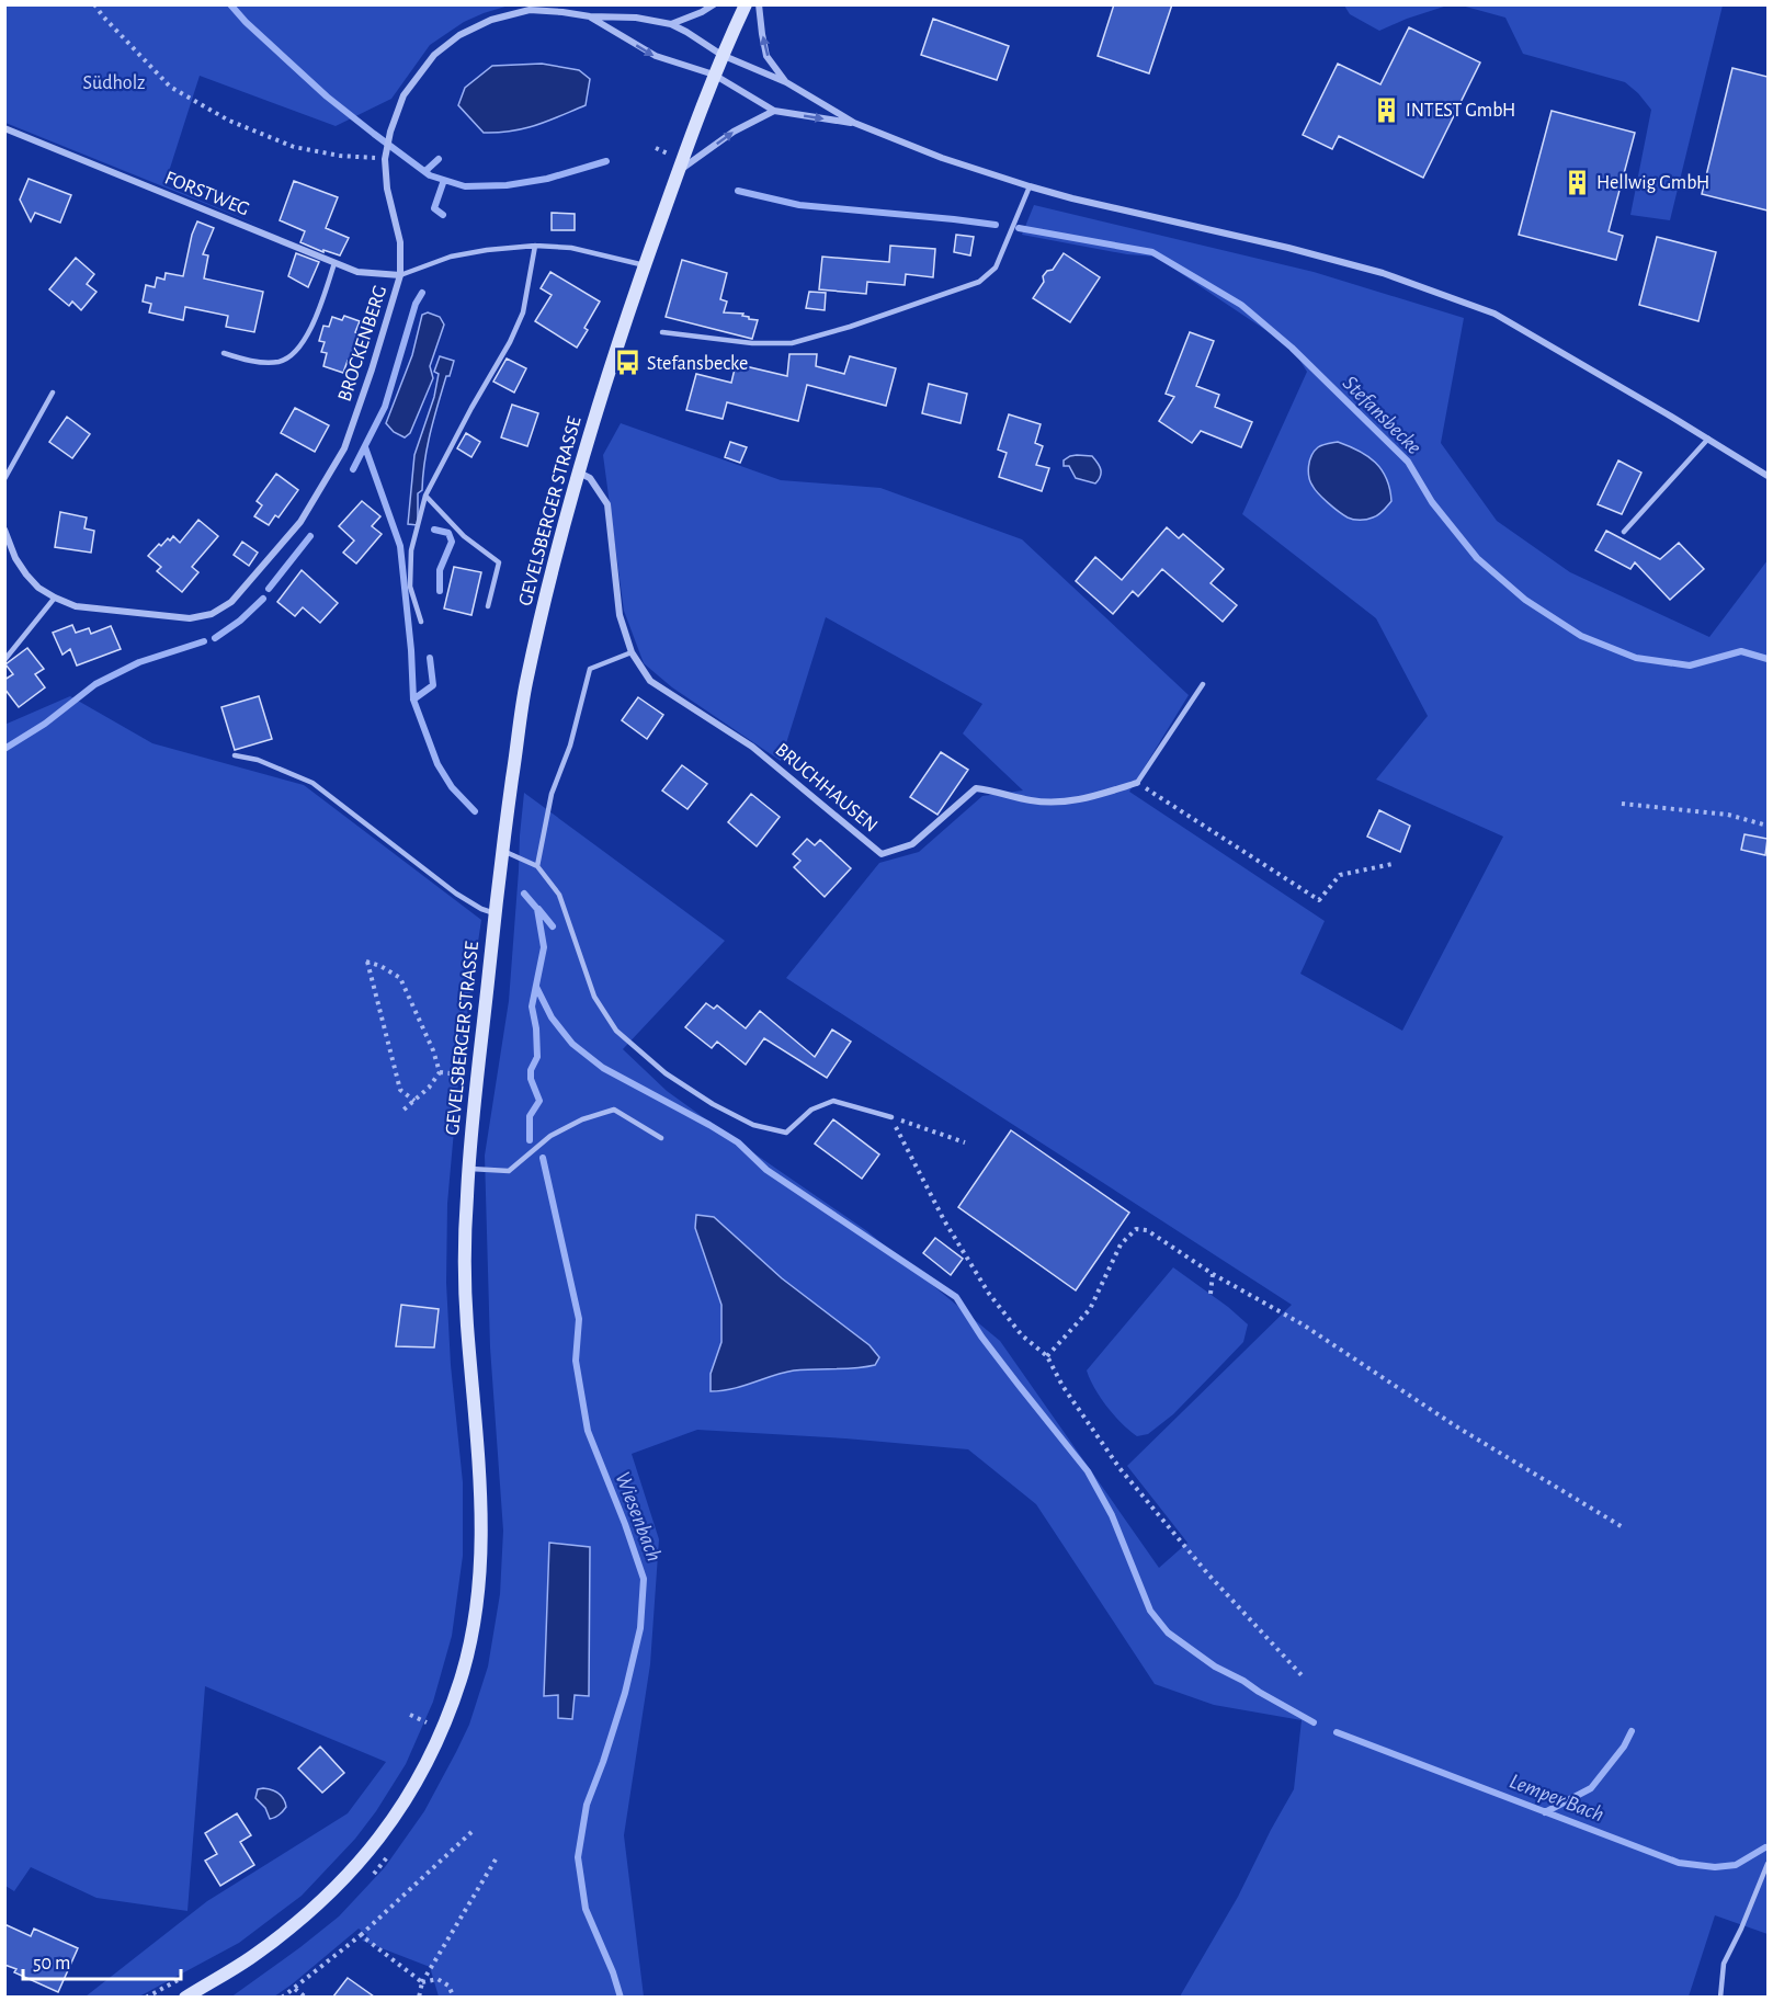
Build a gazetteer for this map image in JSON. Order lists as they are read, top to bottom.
{
  "streets": {
    "main road": ["GEVELSBERGER STRASSE"],
    "street": ["FORSTWEG", "BROCKENBERG", "BRUCHHAUSEN"]
  },
  "crossings": [
    ["FORSTWEG", "BROCKENBERG"],
    ["BROCKENBERG", "GEVELSBERGER STRASSE"],
    ["GEVELSBERGER STRASSE", "BRUCHHAUSEN"]
  ],
  "water": ["Stefansbecke", "Wiesenbach", "Lemper Bach"],
  "parks": ["Südholz"],
  "places": {
    "building": ["INTEST GmbH", "Hellwig GmbH"],
    "bus stop": ["Stefansbecke"]
  },
  "scale_bar": "50 m"
}
